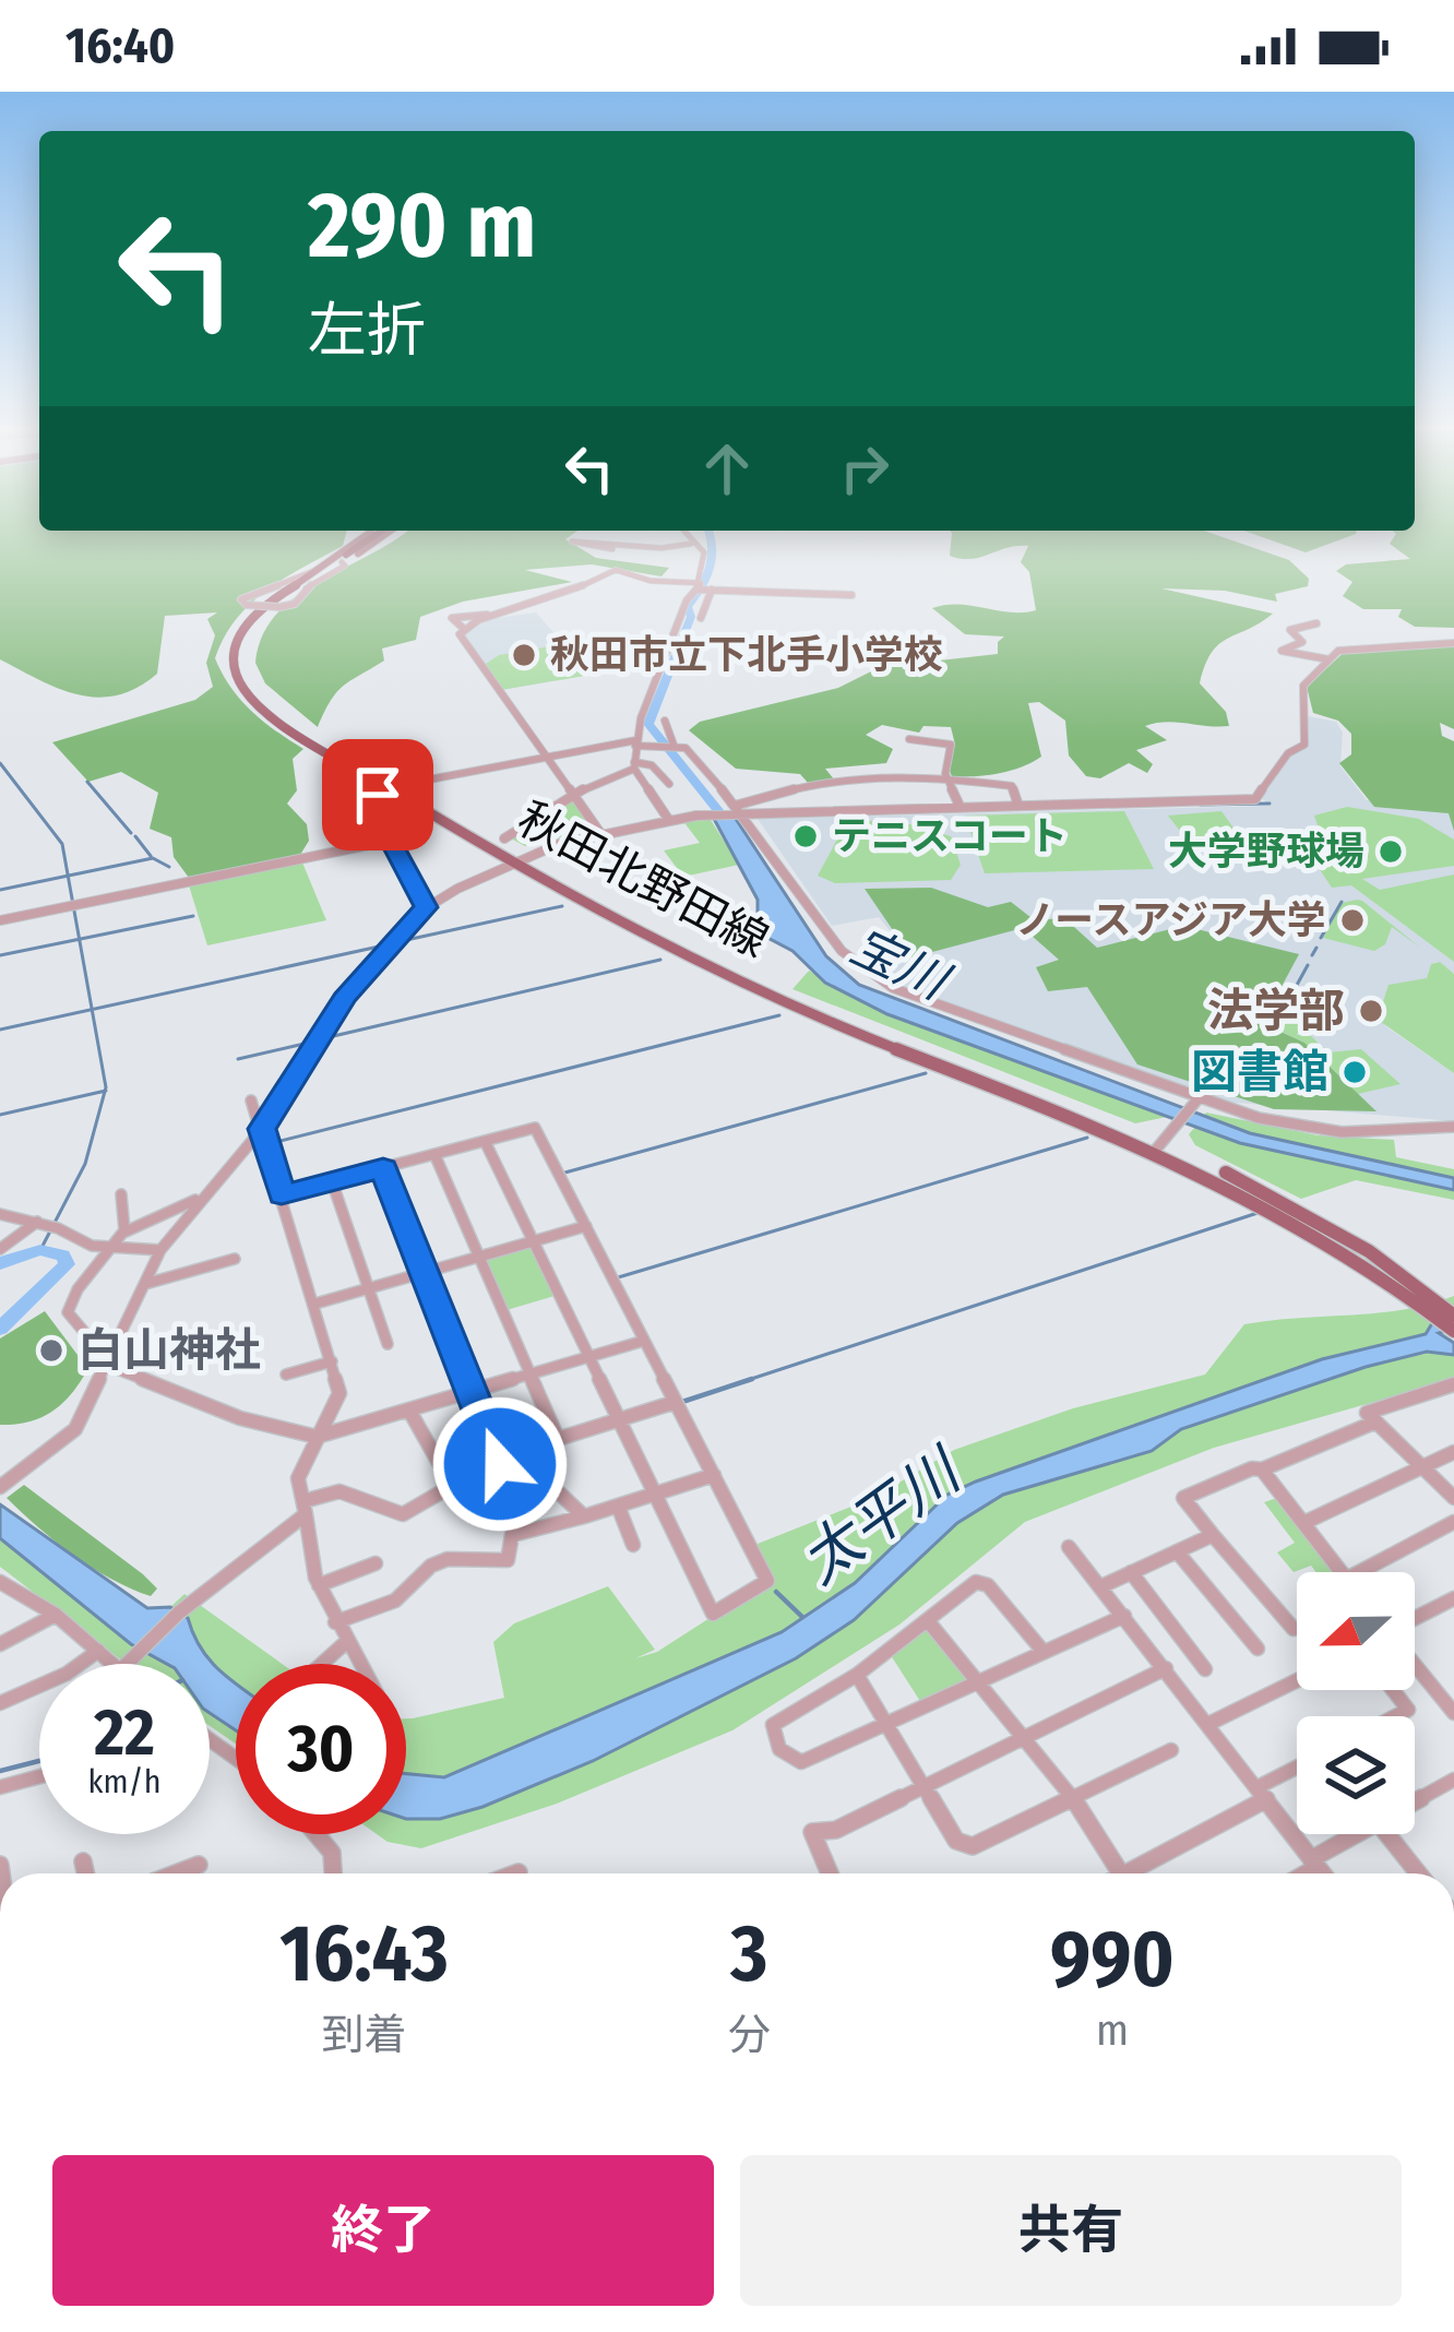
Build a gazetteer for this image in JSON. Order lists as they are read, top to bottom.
{
  "streets": {
    "main road": ["秋田北野田線"]
  },
  "water": ["宝川", "太平川"],
  "places": [
    "秋田市立下北手小学校",
    "テニスコート",
    "大学野球場",
    "ノースアジア大学",
    "法学部",
    "図書館",
    "白山神社"
  ],
  "north": "left",
  "page": {
    "status": "16:40",
    "turn": ["290 m", "左折"],
    "speed": "22 km/h",
    "limit": "30",
    "eta": [
      "16:43",
      "到着",
      "3",
      "分",
      "990",
      "m"
    ],
    "buttons": ["終了", "共有"]
  }
}
